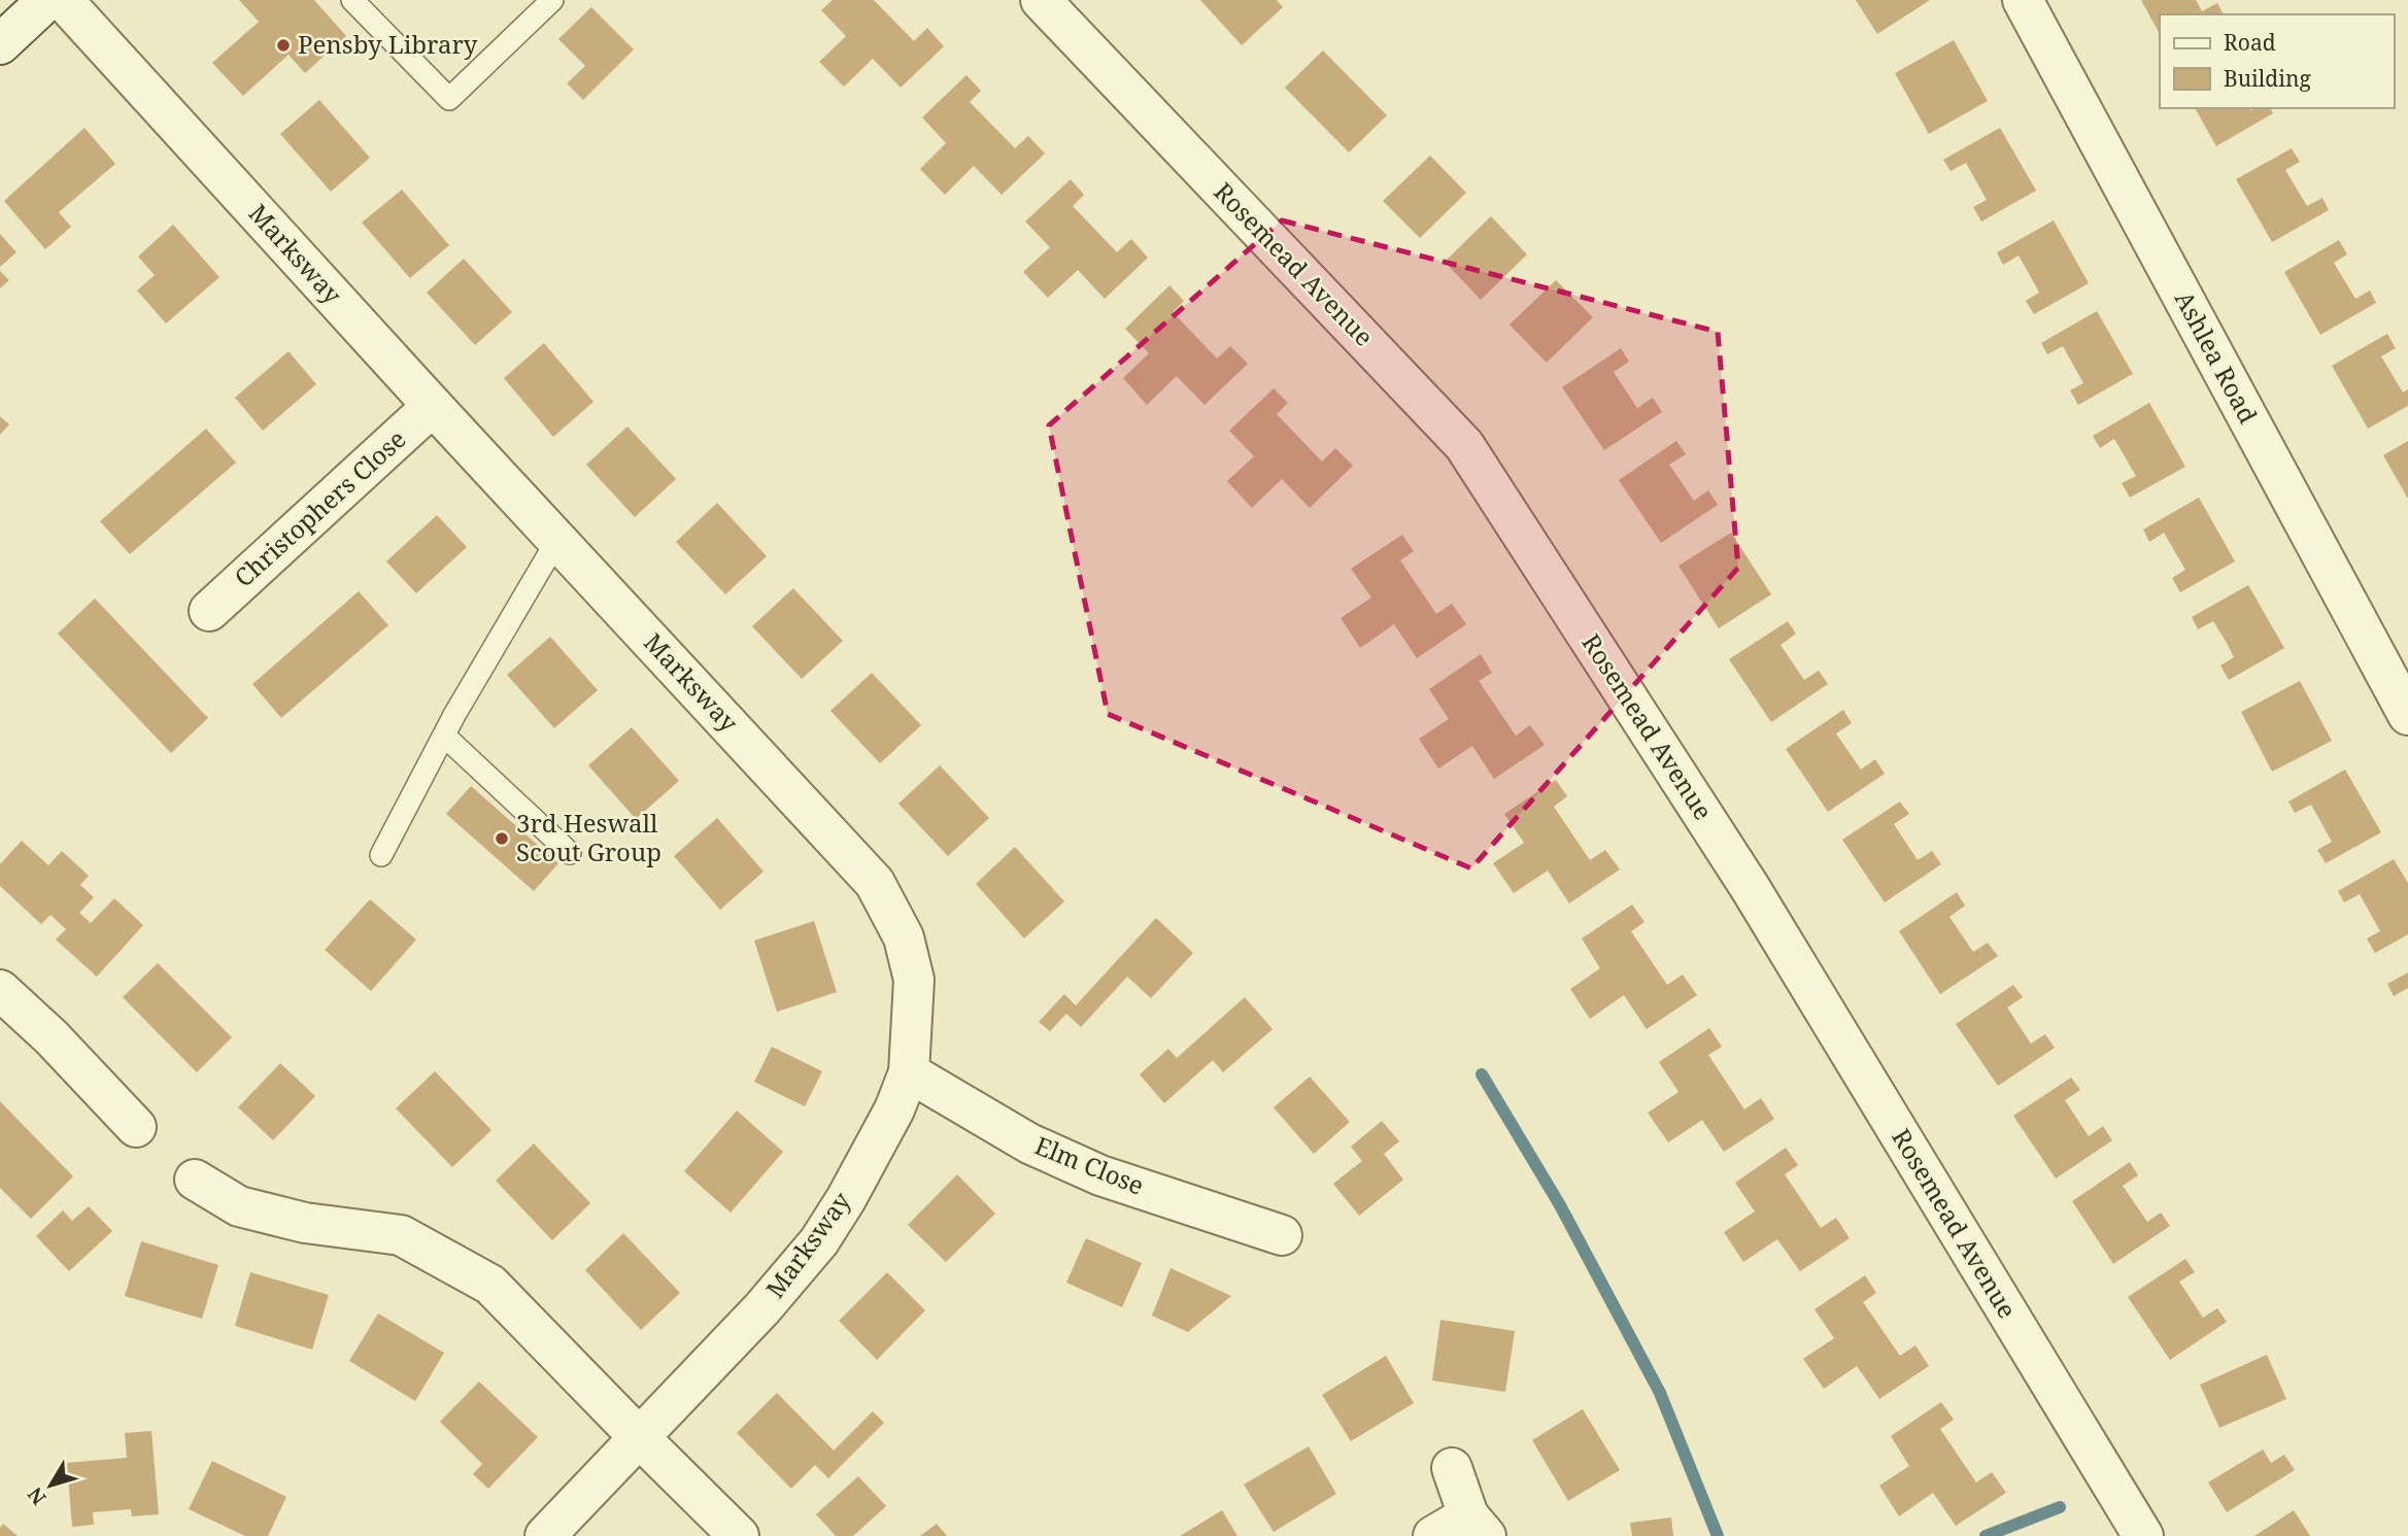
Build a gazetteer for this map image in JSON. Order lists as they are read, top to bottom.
{
  "streets": {
    "street": [
      "Marksway",
      "Rosemead Avenue",
      "Ashlea Road",
      "Christophers Close",
      "Elm Close"
    ]
  },
  "crossings": [
    ["Marksway", "Christophers Close"],
    ["Marksway", "Elm Close"]
  ],
  "places": ["Pensby Library", "3rd Heswall Scout Group"],
  "legend": ["Road", "Building"],
  "north": "bottom left"
}
